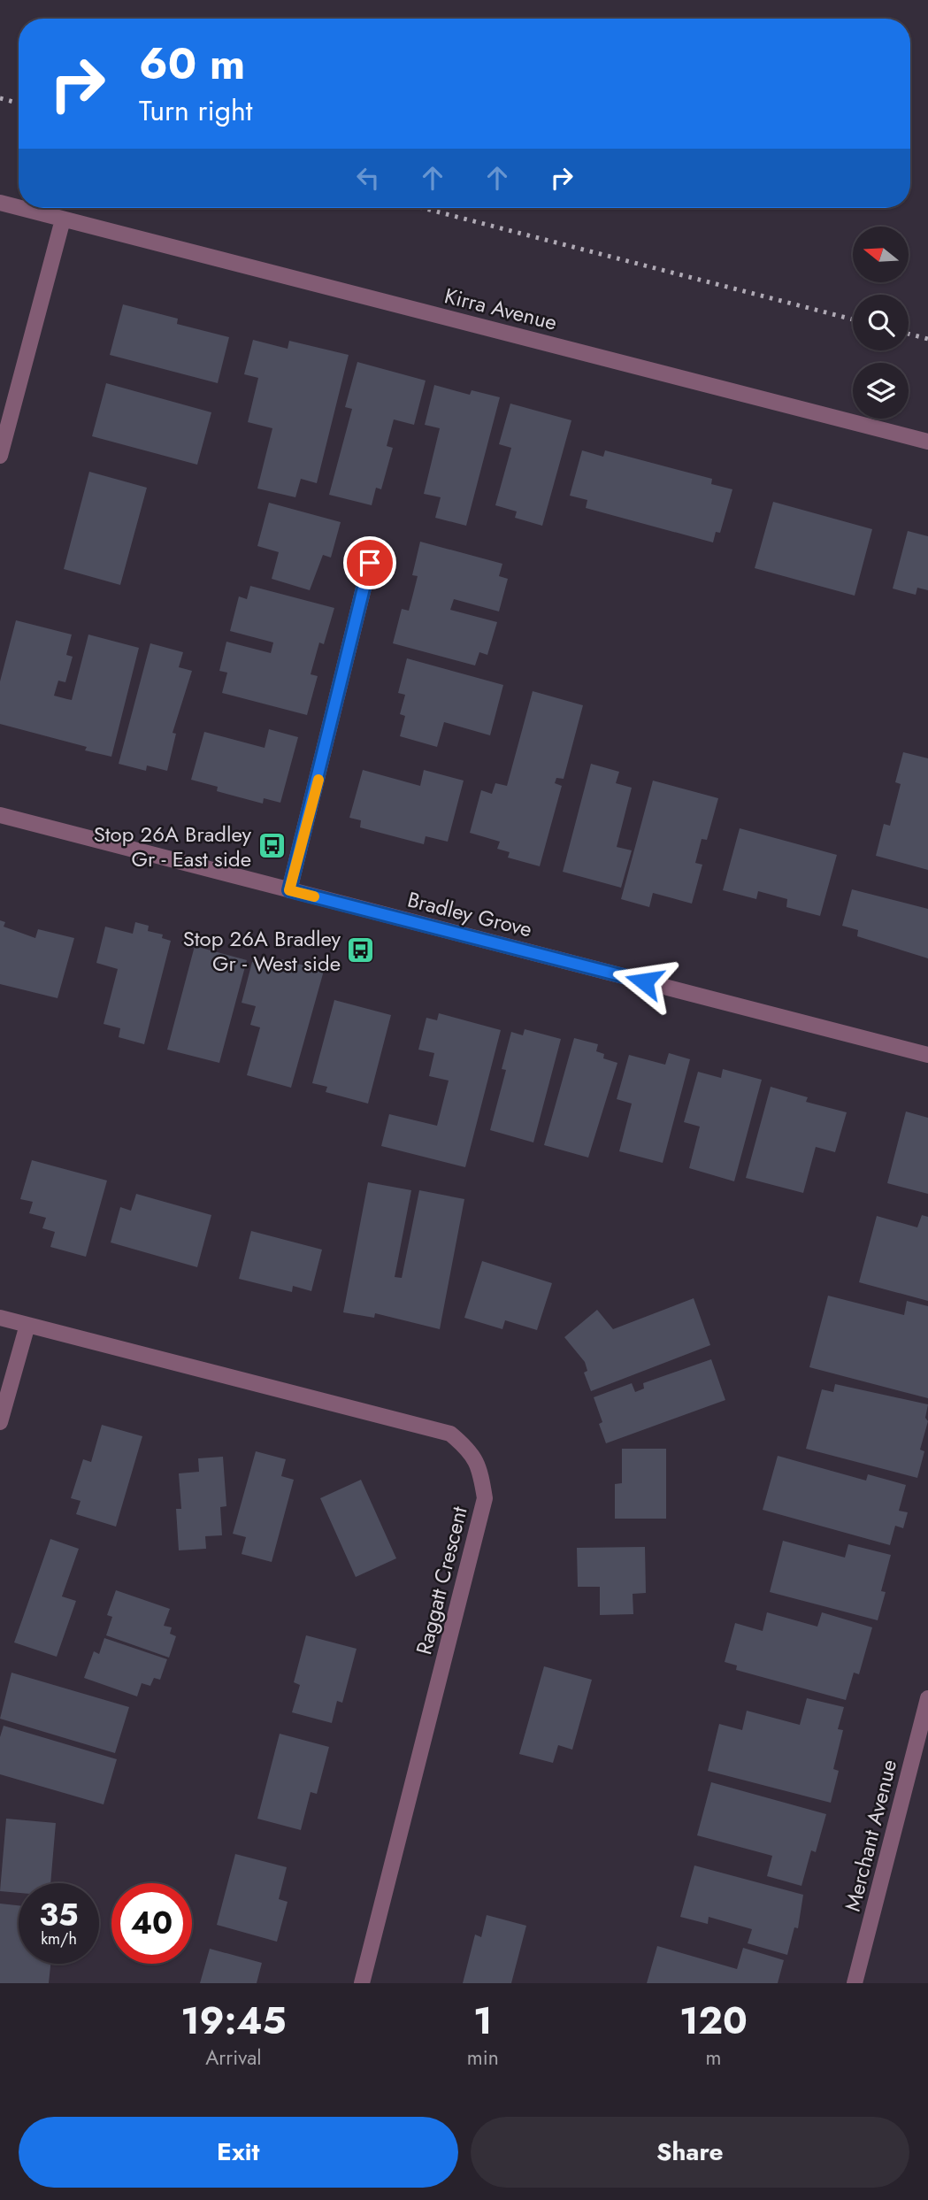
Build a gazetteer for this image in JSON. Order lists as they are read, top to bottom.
{
  "streets": {
    "street": [
      "Kirra Avenue",
      "Bradley Grove",
      "Raggatt Crescent",
      "Merchant Avenue"
    ]
  },
  "places": {
    "bus stop": ["Stop 26A Bradley Gr - East side", "Stop 26A Bradley Gr - West side"]
  },
  "north": "left",
  "page": {
    "turn": ["60 m", "Turn right"],
    "speed": "35 km/h",
    "limit": "40",
    "eta": [
      "19:45",
      "Arrival",
      "1",
      "min",
      "120",
      "m"
    ],
    "buttons": ["Exit", "Share"]
  }
}
